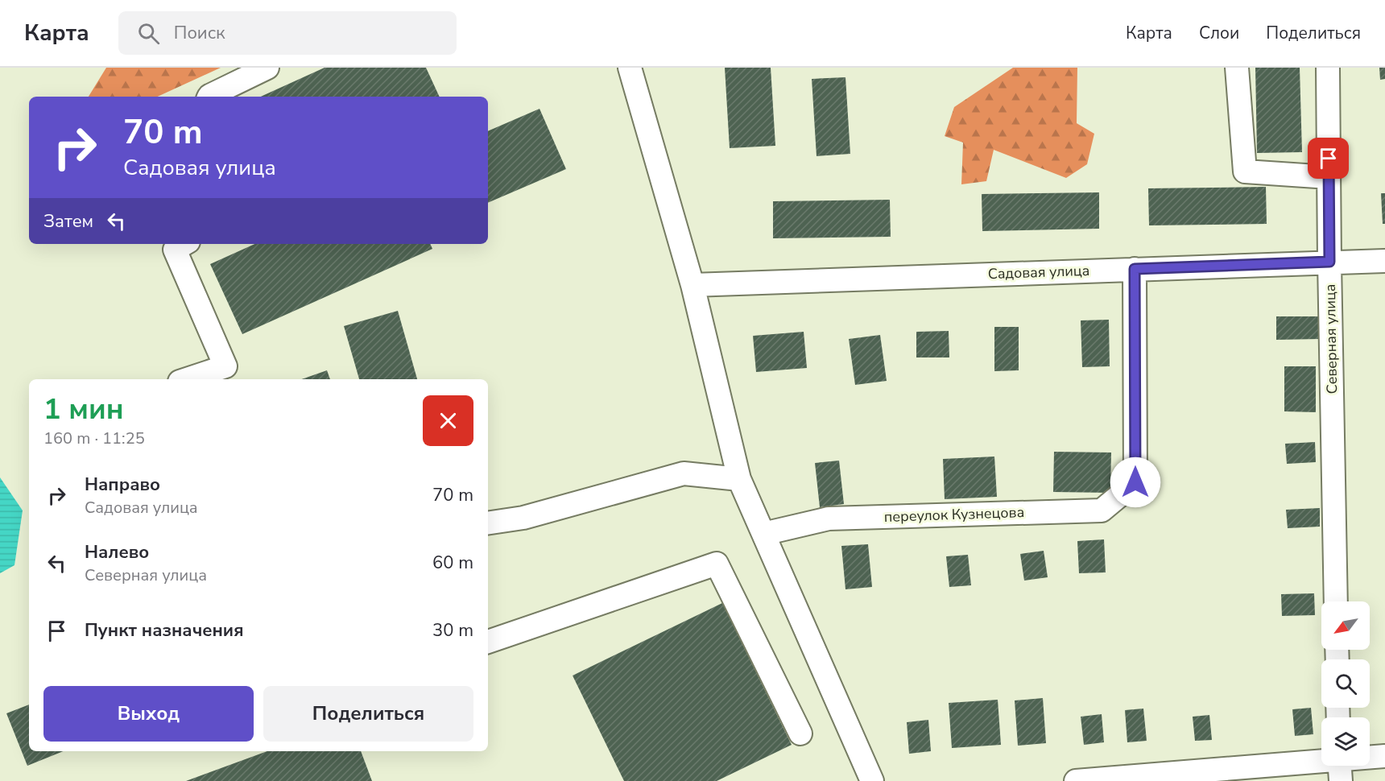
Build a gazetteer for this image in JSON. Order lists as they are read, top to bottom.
{
  "streets": {
    "street": ["Садовая улица", "Северная улица", "переулок Кузнецова"]
  },
  "crossings": [
    ["Садовая улица", "Северная улица"],
    ["Садовая улица", "переулок Кузнецова"]
  ],
  "north": "bottom left",
  "page": {
    "header": "Карта",
    "search": "Поиск",
    "nav": ["Карта", "Слои", "Поделиться"],
    "turn": ["70 m", "Садовая улица"],
    "then": "Затем",
    "heading": ["1 мин", "160 m · 11:25"],
    "list": [
      {
        "name": "Направо",
        "note": "Садовая улица",
        "value": "70 m"
      },
      {
        "name": "Налево",
        "note": "Северная улица",
        "value": "60 m"
      },
      {
        "name": "Пункт назначения",
        "value": "30 m"
      }
    ],
    "buttons": ["Выход", "Поделиться"]
  }
}
